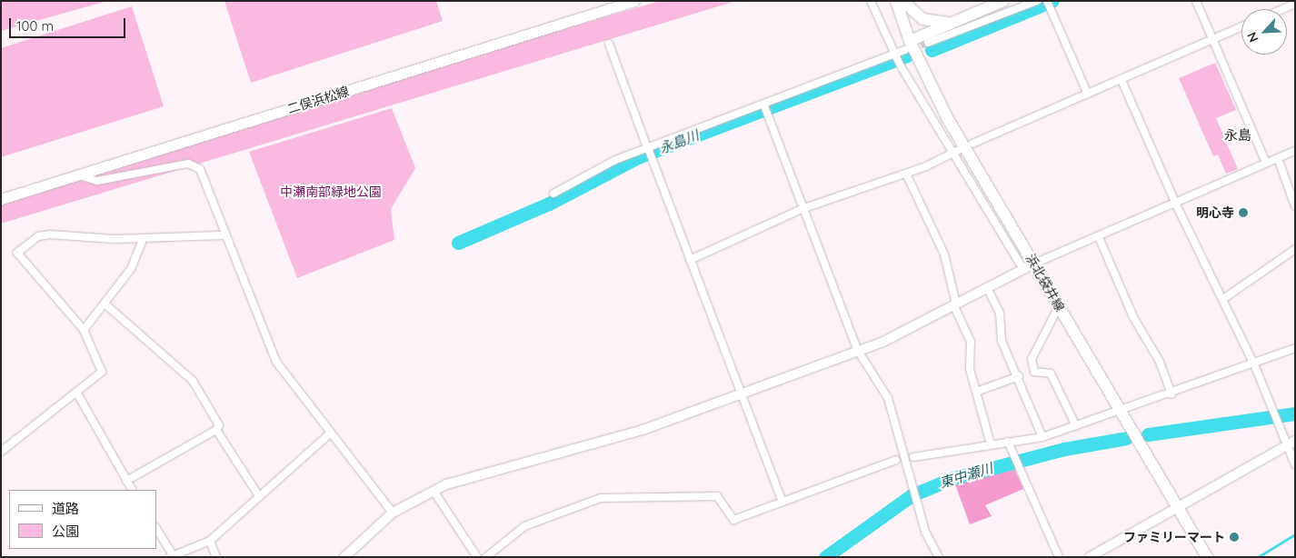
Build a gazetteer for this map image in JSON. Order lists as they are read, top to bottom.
{
  "streets": {
    "main road": ["二俣浜松線", "浜北袋井線"]
  },
  "districts": ["永島"],
  "water": ["永島川", "東中瀬川"],
  "parks": ["中瀬南部緑地公園"],
  "places": ["明心寺", "ファミリーマート"],
  "legend": ["道路", "公園"],
  "scale_bar": "100 m",
  "north": "bottom left"
}
